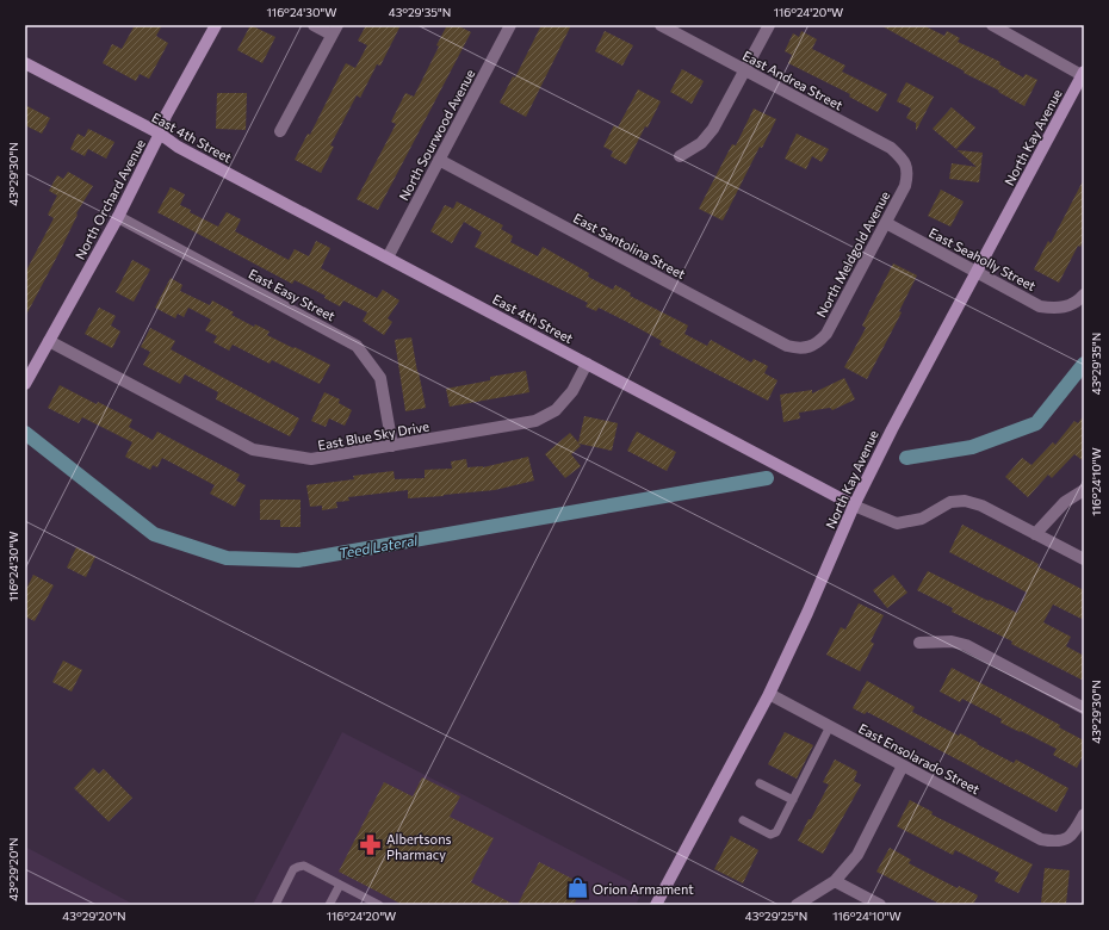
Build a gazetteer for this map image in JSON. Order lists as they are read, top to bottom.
{
  "streets": {
    "street": [
      "East Andrea Street",
      "North Sourwood Avenue",
      "East 4th Street",
      "North Kay Avenue",
      "North Orchard Avenue",
      "East Santolina Street",
      "North Meldgold Avenue",
      "East Seaholly Street",
      "East Easy Street",
      "East Blue Sky Drive",
      "East Ensolarado Street"
    ]
  },
  "crossings": [
    ["East Andrea Street", "North Meldgold Avenue"],
    ["North Sourwood Avenue", "East 4th Street"],
    ["North Sourwood Avenue", "East Santolina Street"],
    ["East 4th Street", "North Kay Avenue"],
    ["East 4th Street", "North Orchard Avenue"],
    ["East 4th Street", "East Blue Sky Drive"],
    ["North Kay Avenue", "East Seaholly Street"],
    ["North Kay Avenue", "East Ensolarado Street"],
    ["North Orchard Avenue", "East Easy Street"],
    ["North Orchard Avenue", "East Blue Sky Drive"],
    ["East Santolina Street", "North Meldgold Avenue"],
    ["North Meldgold Avenue", "East Seaholly Street"],
    ["East Easy Street", "East Blue Sky Drive"]
  ],
  "water": ["Teed Lateral"],
  "places": {
    "pharmacy": ["Albertsons Pharmacy"],
    "shop": ["Orion Armament"]
  },
  "coordinates": [
    "116°24'30\"W",
    "43°29'35\"N",
    "116°24'20\"W",
    "43°29'30\"N",
    "116°24'10\"W",
    "43°29'20\"N",
    "43°29'25\"N"
  ]
}
